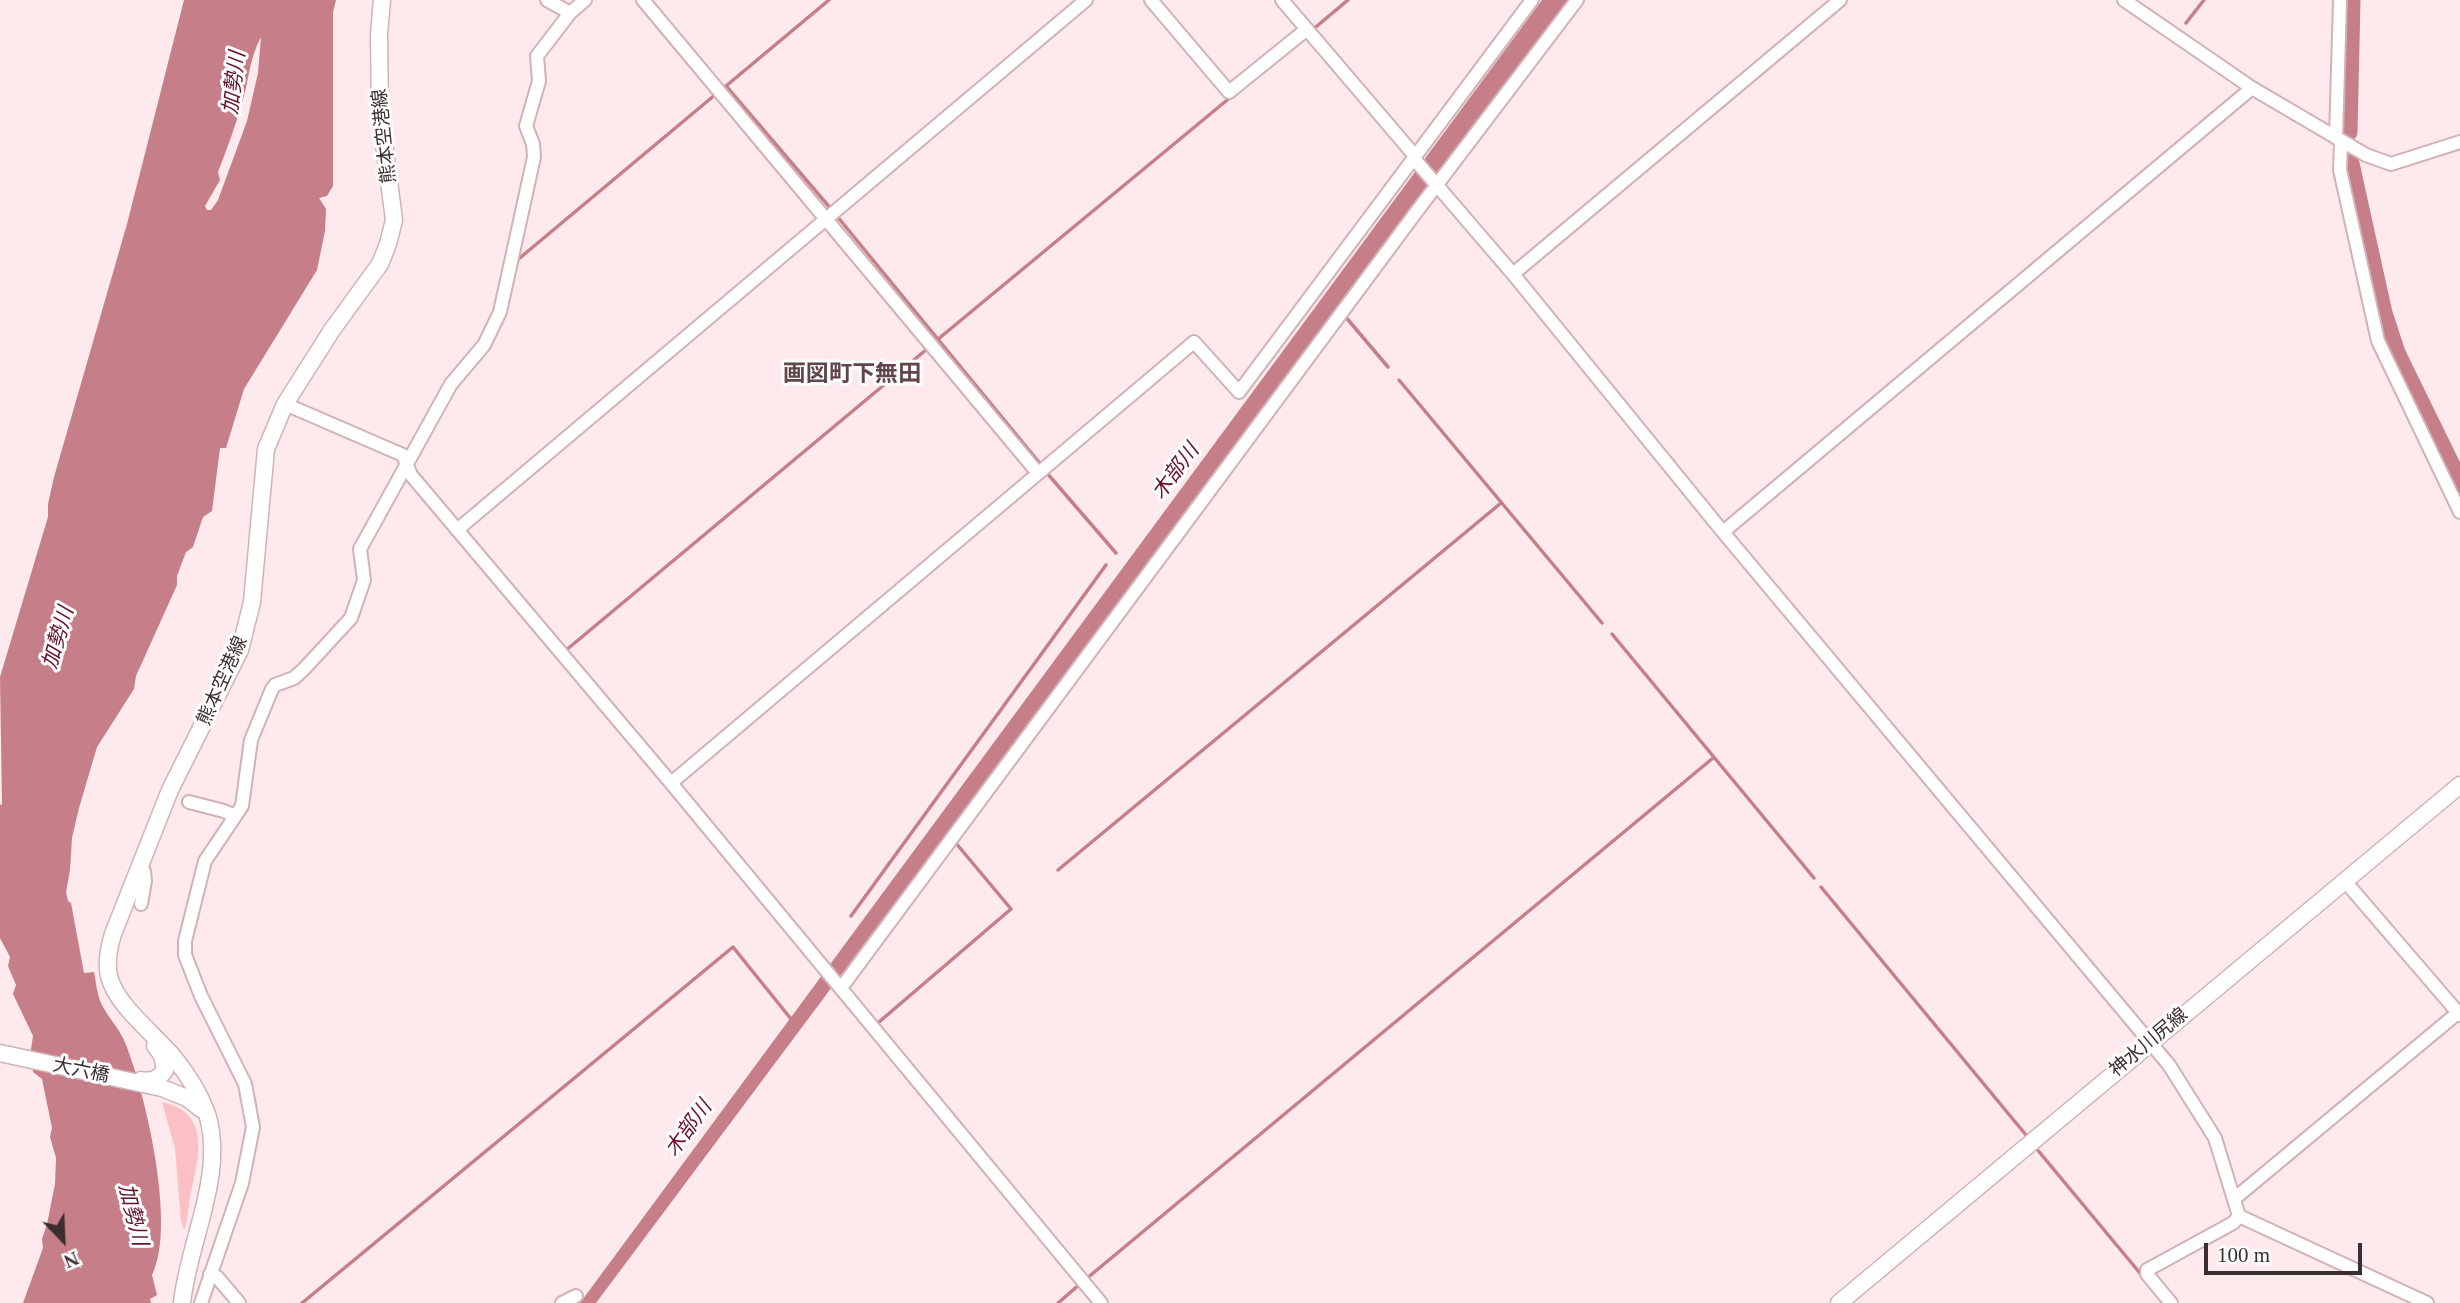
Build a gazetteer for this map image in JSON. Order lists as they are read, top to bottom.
{
  "streets": {
    "main road": ["熊本空港線", "神水川尻線", "大六橋"]
  },
  "crossings": [
    ["熊本空港線", "大六橋"]
  ],
  "districts": ["画図町下無田"],
  "water": ["加勢川", "木部川"],
  "scale_bar": "100 m",
  "north": "bottom right"
}
